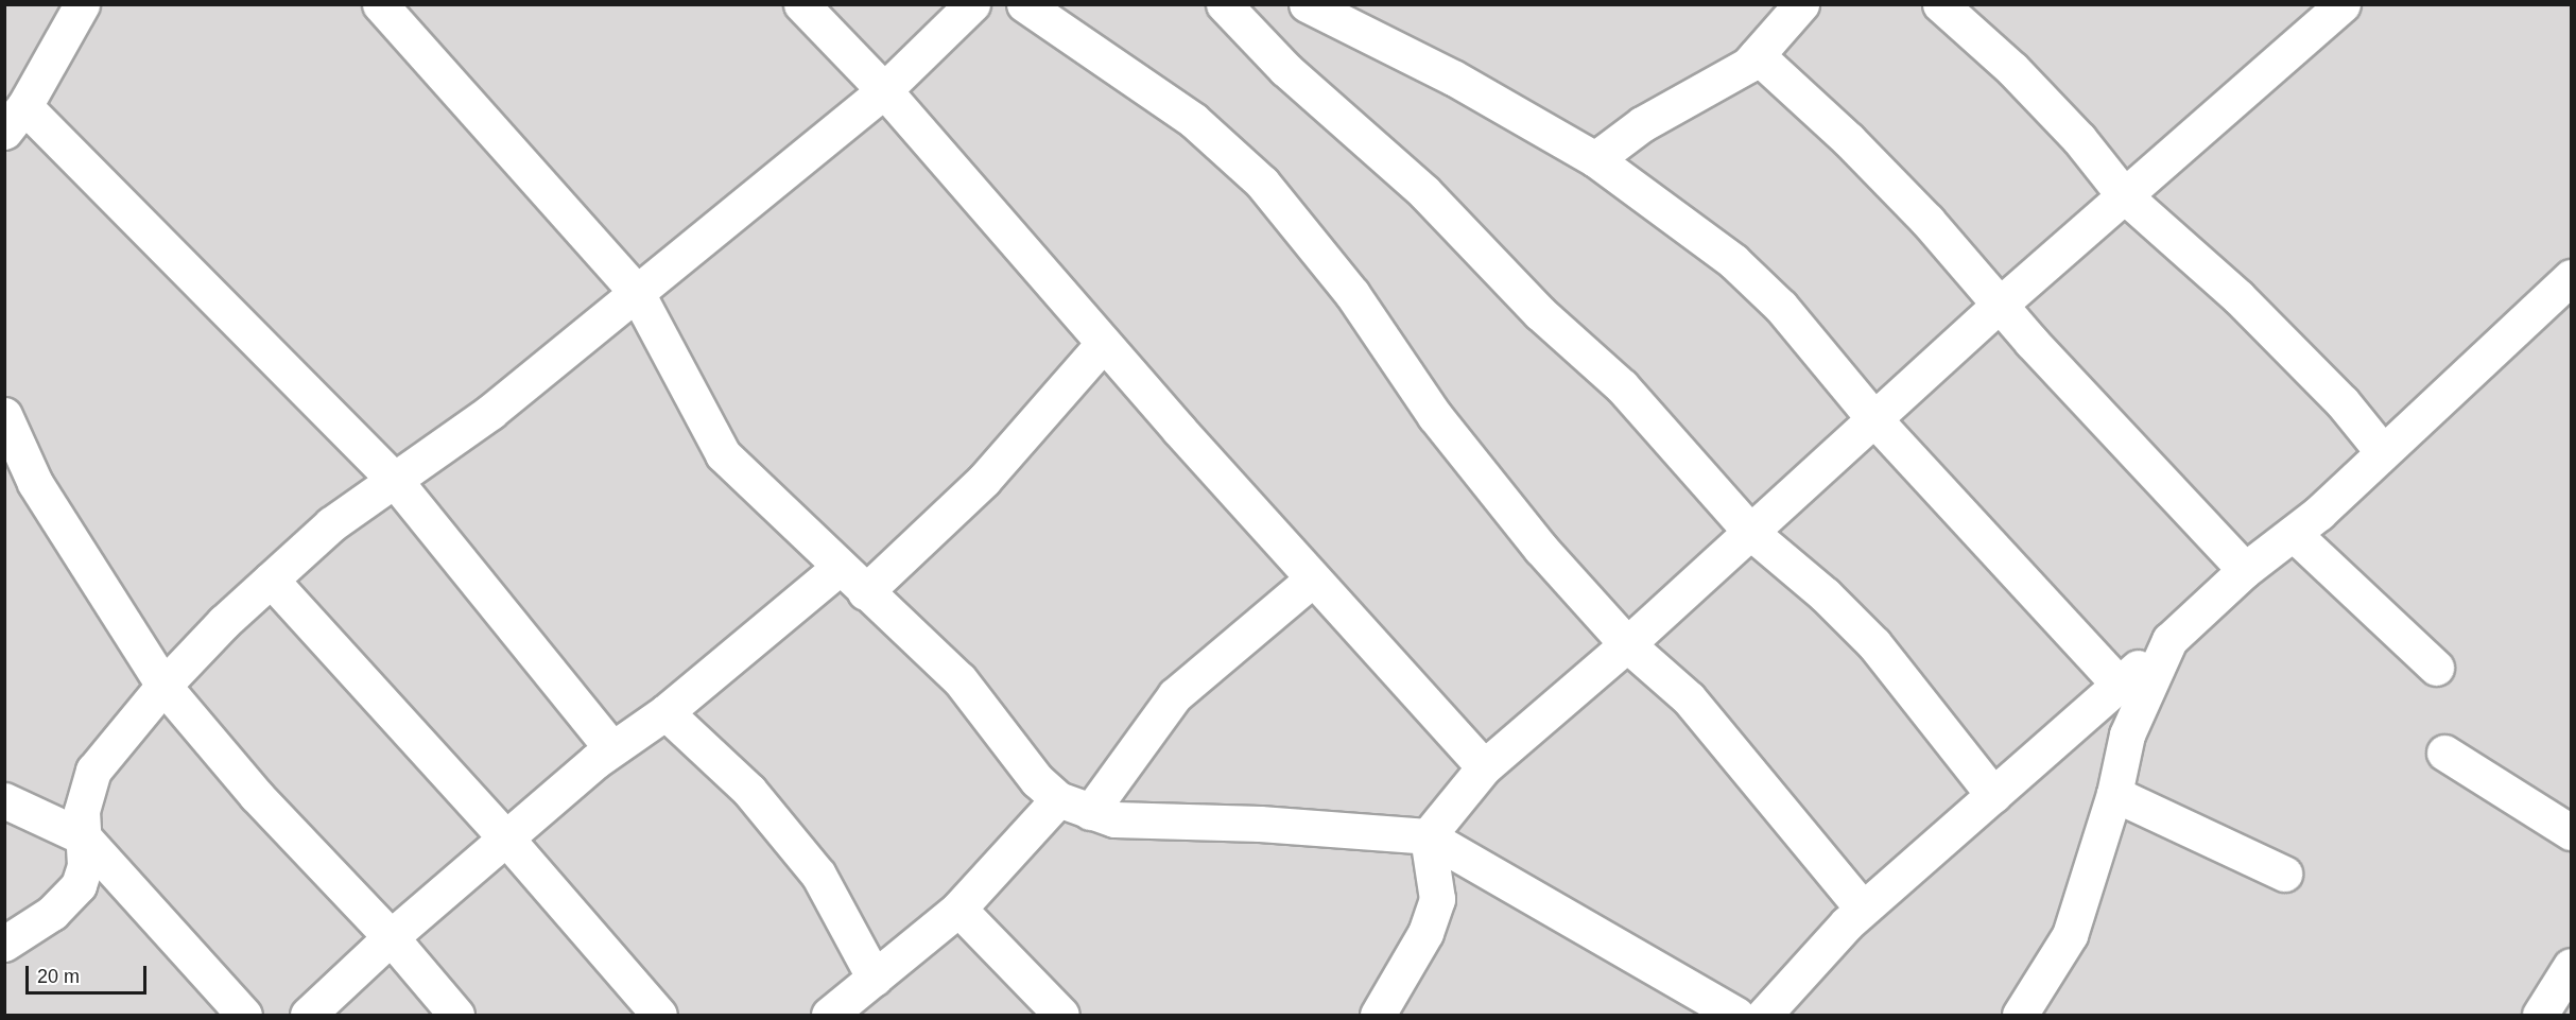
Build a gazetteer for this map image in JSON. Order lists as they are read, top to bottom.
{
  "scale_bar": "20 m"
}
